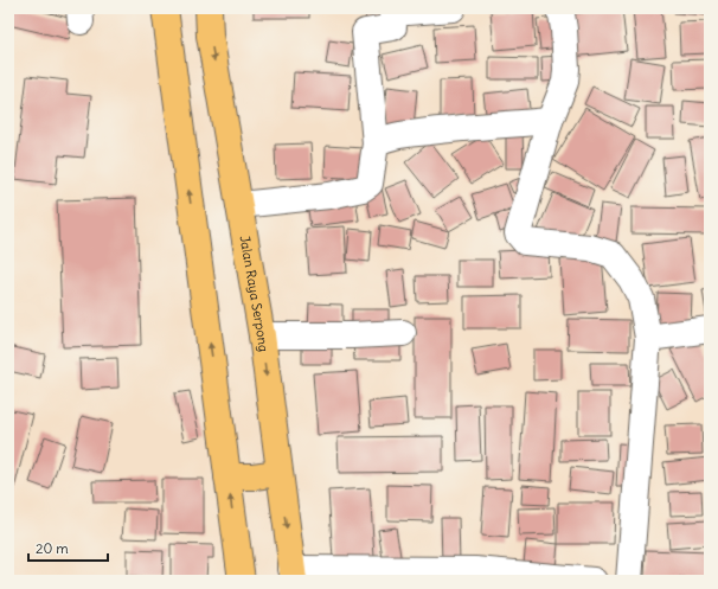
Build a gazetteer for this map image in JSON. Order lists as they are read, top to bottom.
{
  "streets": {
    "main road": ["Jalan Raya Serpong"]
  },
  "scale_bar": "20 m"
}
